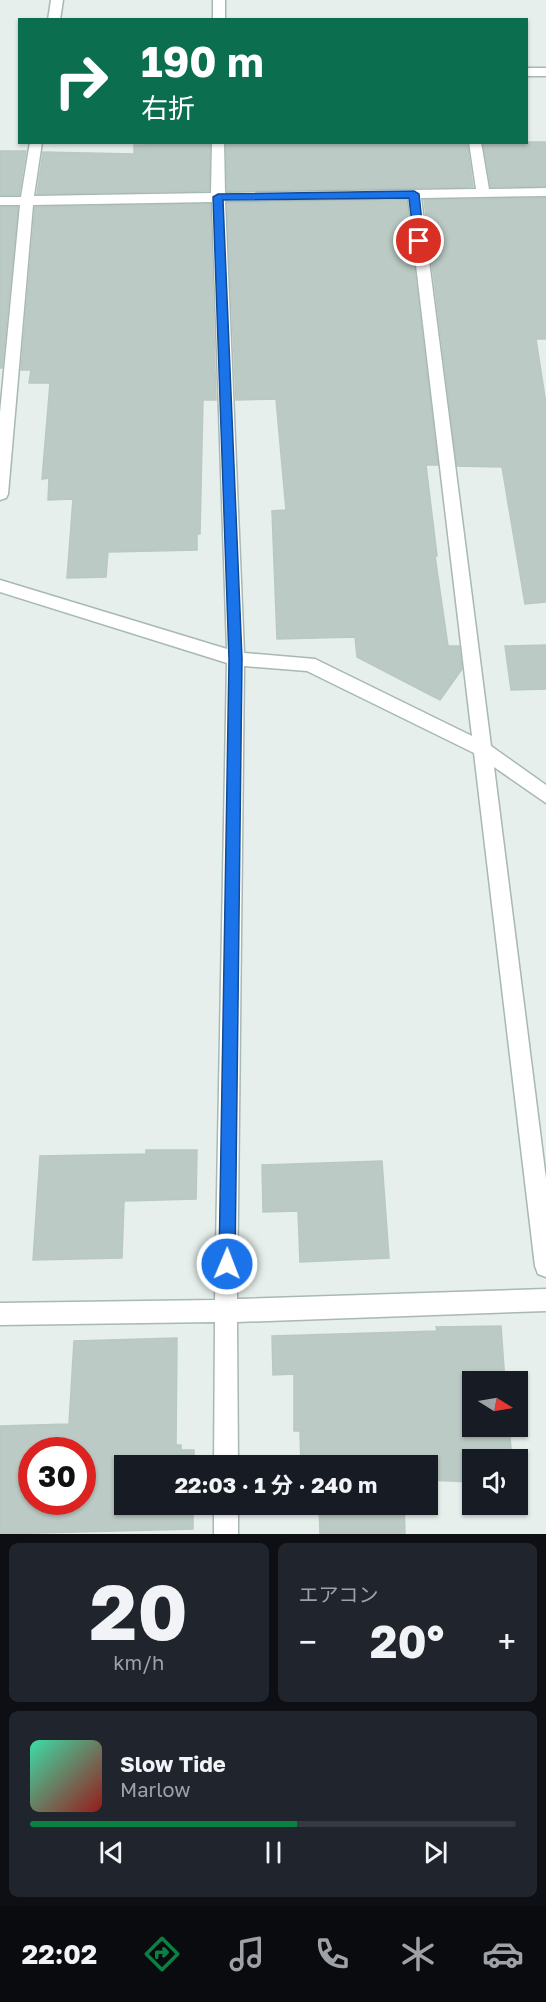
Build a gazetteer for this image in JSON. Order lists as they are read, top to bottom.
{
  "north": "right",
  "page": {
    "turn": ["190 m", "右折"],
    "limit": "30",
    "trip": "22:03 · 1 分 · 240 m",
    "tile": [
      ["20", "km/h"],
      "エアコン"
    ],
    "heat": ["−", "20°", "+"],
    "song": ["Slow Tide", "Marlow"],
    "tabs": "22:02"
  }
}
